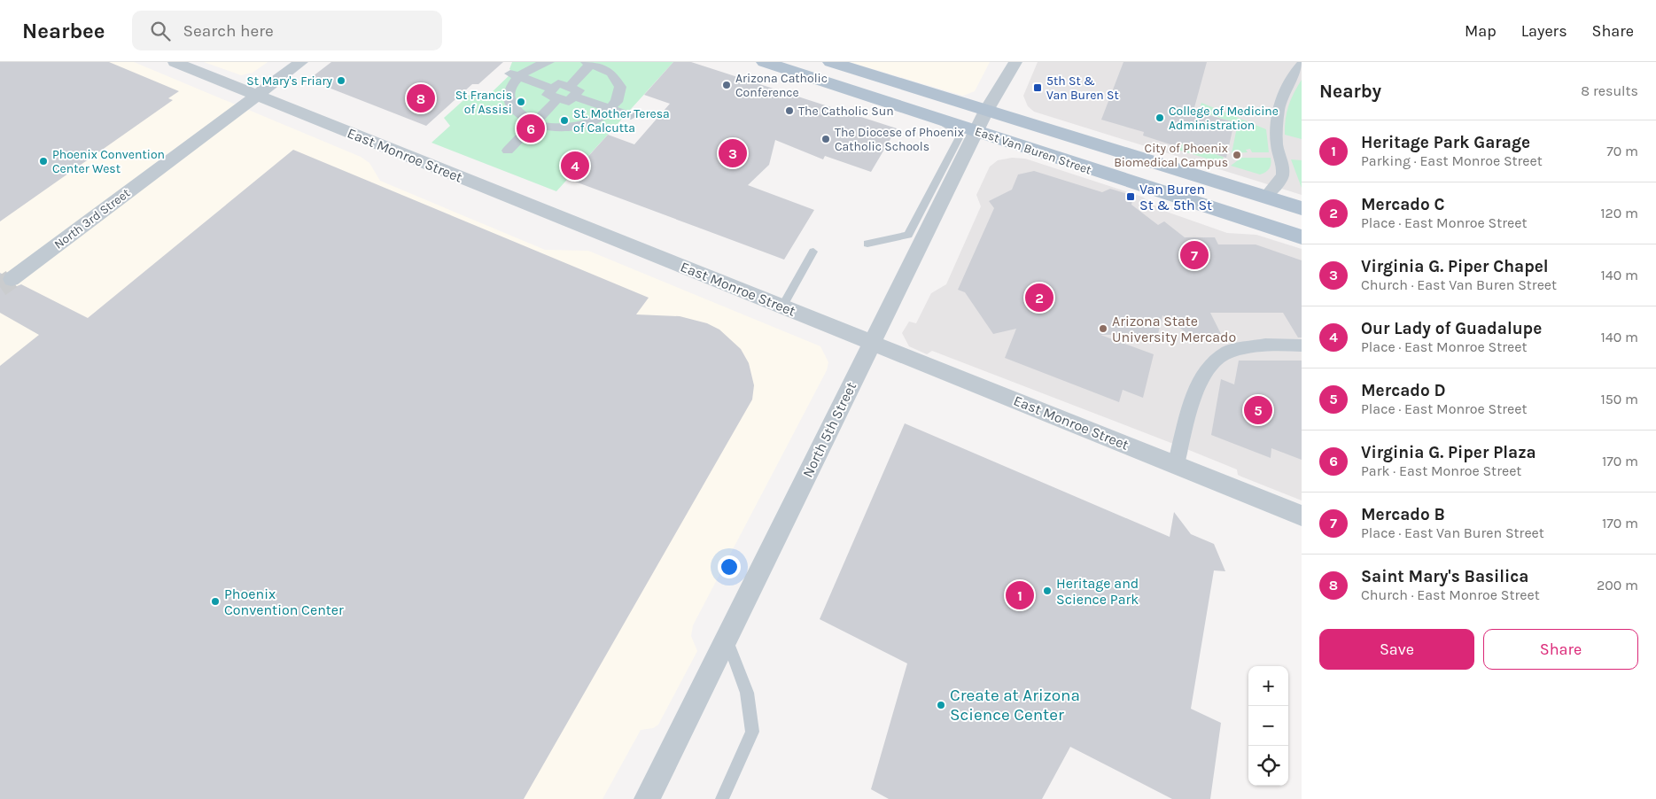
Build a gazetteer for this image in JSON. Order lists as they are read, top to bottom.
{
  "streets": {
    "main road": ["East Van Buren Street"],
    "street": ["East Monroe Street", "North 3rd Street", "North 5th Street"]
  },
  "crossings": [
    ["East Van Buren Street", "North 5th Street"],
    ["East Monroe Street", "North 3rd Street"],
    ["East Monroe Street", "North 5th Street"]
  ],
  "places": {
    "other": [
      "St Mary's Friary",
      "Arizona Catholic Conference",
      "St Francis of Assisi",
      "The Catholic Sun",
      "College of Medicine Administration",
      "St. Mother Teresa of Calcutta",
      "The Diocese of Phoenix Catholic Schools",
      "City of Phoenix Biomedical Campus",
      "Phoenix Convention Center West",
      "Arizona State University Mercado",
      "Heritage and Science Park",
      "Phoenix Convention Center",
      "Create at Arizona Science Center"
    ],
    "transit": ["5th St & Van Buren St", "Van Buren St & 5th St"]
  },
  "page": {
    "header": "Nearbee",
    "search": "Search here",
    "nav": ["Map", "Layers", "Share"],
    "heading": ["Nearby", "8 results"],
    "pins": [
      "8",
      "6",
      "3",
      "4",
      "7",
      "2",
      "5",
      "1"
    ],
    "list": [
      {
        "mark": "1",
        "name": "Heritage Park Garage",
        "note": "Parking · East Monroe Street",
        "value": "70 m"
      },
      {
        "mark": "2",
        "name": "Mercado C",
        "note": "Place · East Monroe Street",
        "value": "120 m"
      },
      {
        "mark": "3",
        "name": "Virginia G. Piper Chapel",
        "note": "Church · East Van Buren Street",
        "value": "140 m"
      },
      {
        "mark": "4",
        "name": "Our Lady of Guadalupe",
        "note": "Place · East Monroe Street",
        "value": "140 m"
      },
      {
        "mark": "5",
        "name": "Mercado D",
        "note": "Place · East Monroe Street",
        "value": "150 m"
      },
      {
        "mark": "6",
        "name": "Virginia G. Piper Plaza",
        "note": "Park · East Monroe Street",
        "value": "170 m"
      },
      {
        "mark": "7",
        "name": "Mercado B",
        "note": "Place · East Van Buren Street",
        "value": "170 m"
      },
      {
        "mark": "8",
        "name": "Saint Mary's Basilica",
        "note": "Church · East Monroe Street",
        "value": "200 m"
      }
    ],
    "buttons": ["Save", "Share"],
    "map_buttons": ["+", "−"]
  }
}
